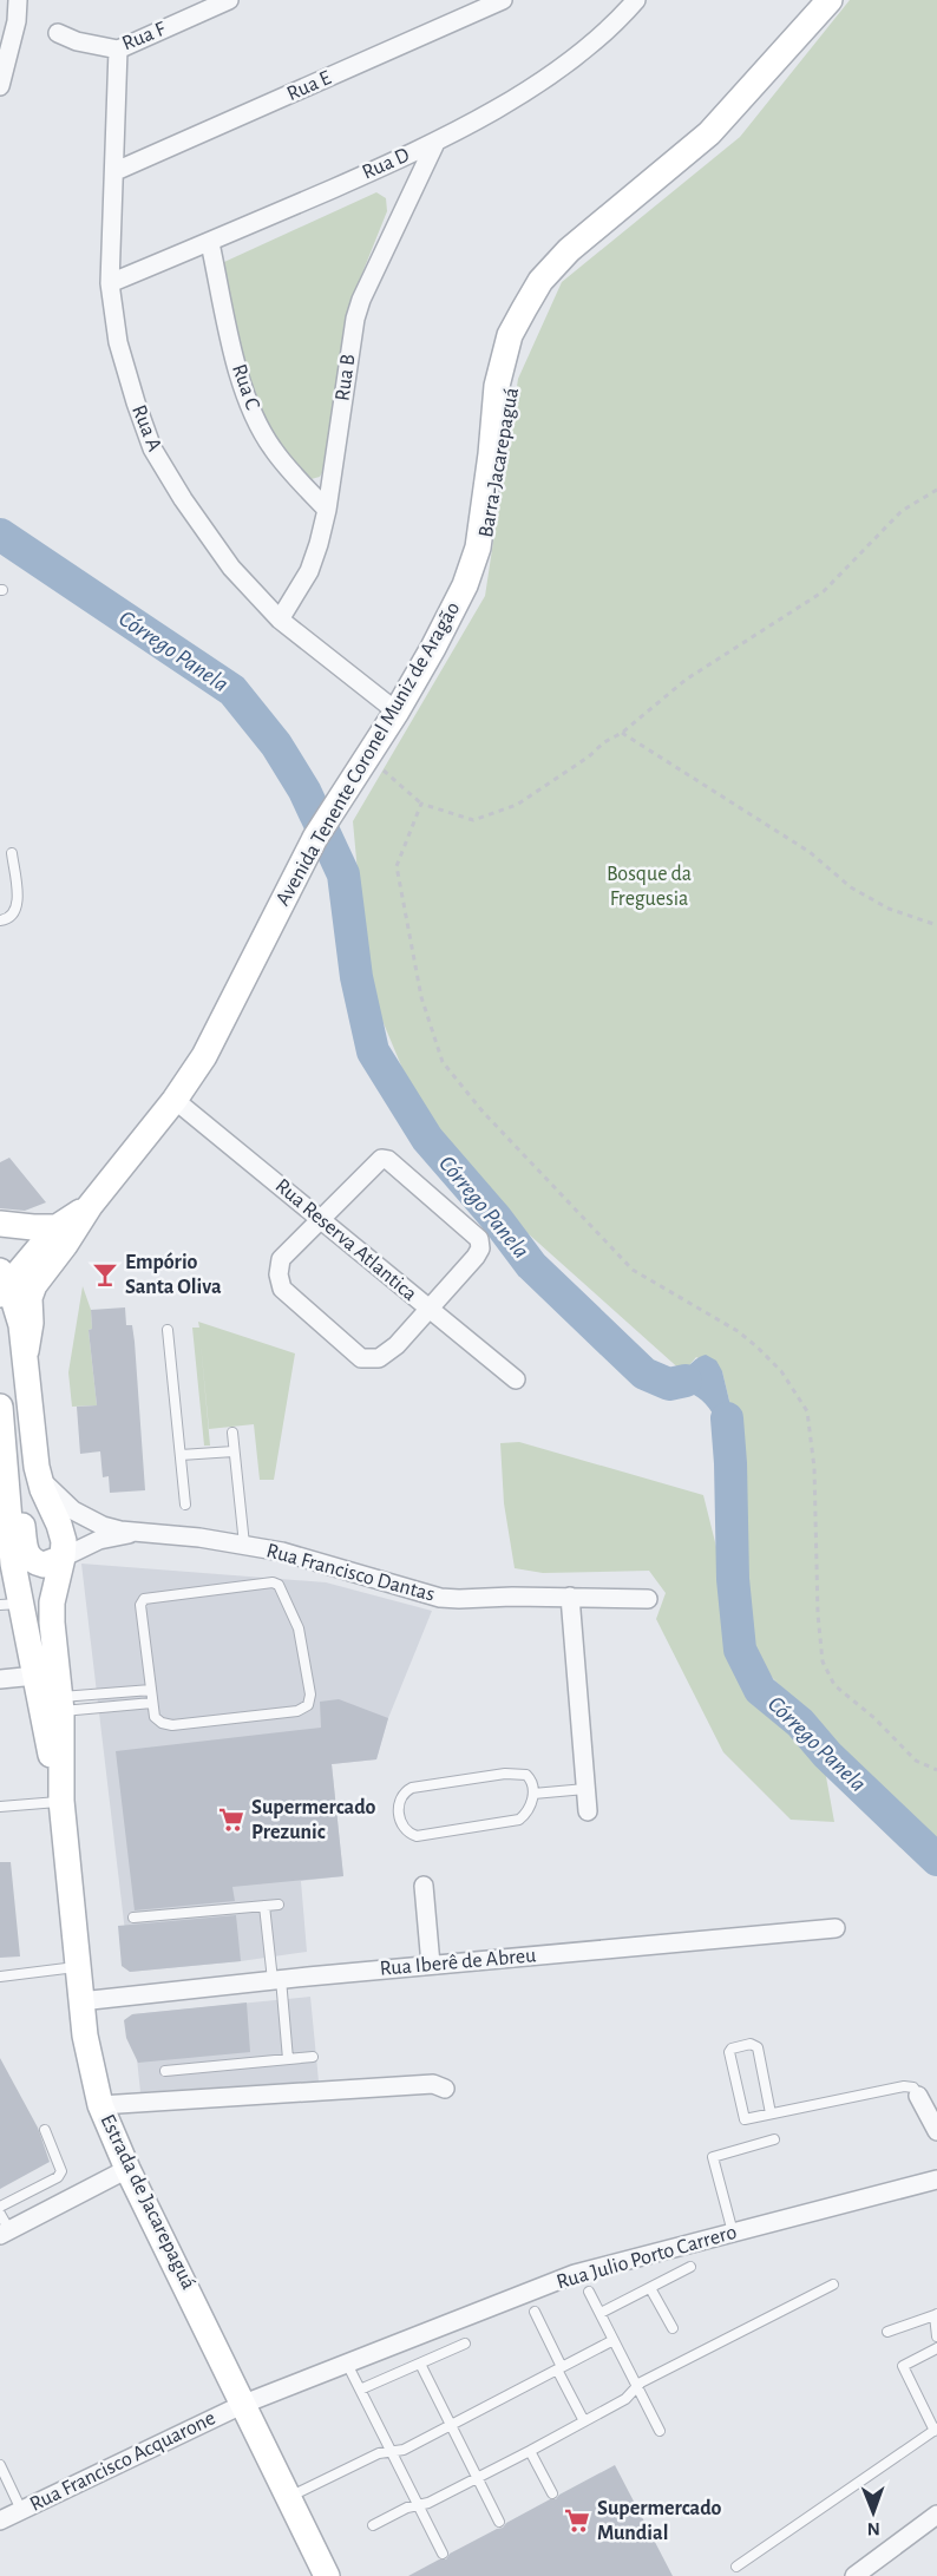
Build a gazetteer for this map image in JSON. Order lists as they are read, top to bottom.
{
  "streets": {
    "main road": ["Avenida Tenente Coronel Muniz de Aragão", "Estrada de Jacarepaguá"],
    "street": [
      "Rua F",
      "Rua E",
      "Rua D",
      "Rua B",
      "Rua C",
      "Rua A",
      "Rua Reserva Atlantica",
      "Rua Francisco Dantas",
      "Rua Iberê de Abreu",
      "Rua Julio Porto Carrero",
      "Rua Francisco Acquarone"
    ]
  },
  "crossings": [
    ["Rua F", "Rua A"],
    ["Rua E", "Rua A"],
    ["Rua D", "Rua B"],
    ["Rua D", "Rua C"],
    ["Rua D", "Rua A"],
    ["Rua B", "Rua C"],
    ["Rua B", "Rua A"],
    ["Rua A", "Avenida Tenente Coronel Muniz de Aragão"],
    ["Avenida Tenente Coronel Muniz de Aragão", "Rua Reserva Atlantica"],
    ["Avenida Tenente Coronel Muniz de Aragão", "Estrada de Jacarepaguá"],
    ["Rua Francisco Dantas", "Estrada de Jacarepaguá"],
    ["Rua Iberê de Abreu", "Estrada de Jacarepaguá"],
    ["Estrada de Jacarepaguá", "Rua Julio Porto Carrero"],
    ["Estrada de Jacarepaguá", "Rua Francisco Acquarone"],
    ["Rua Julio Porto Carrero", "Rua Francisco Acquarone"]
  ],
  "water": ["Córrego Panela"],
  "parks": ["Bosque da Freguesia"],
  "places": {
    "bar": ["Empório Santa Oliva"],
    "supermarket": ["Supermercado Prezunic", "Supermercado Mundial"]
  },
  "north": "bottom"
}
